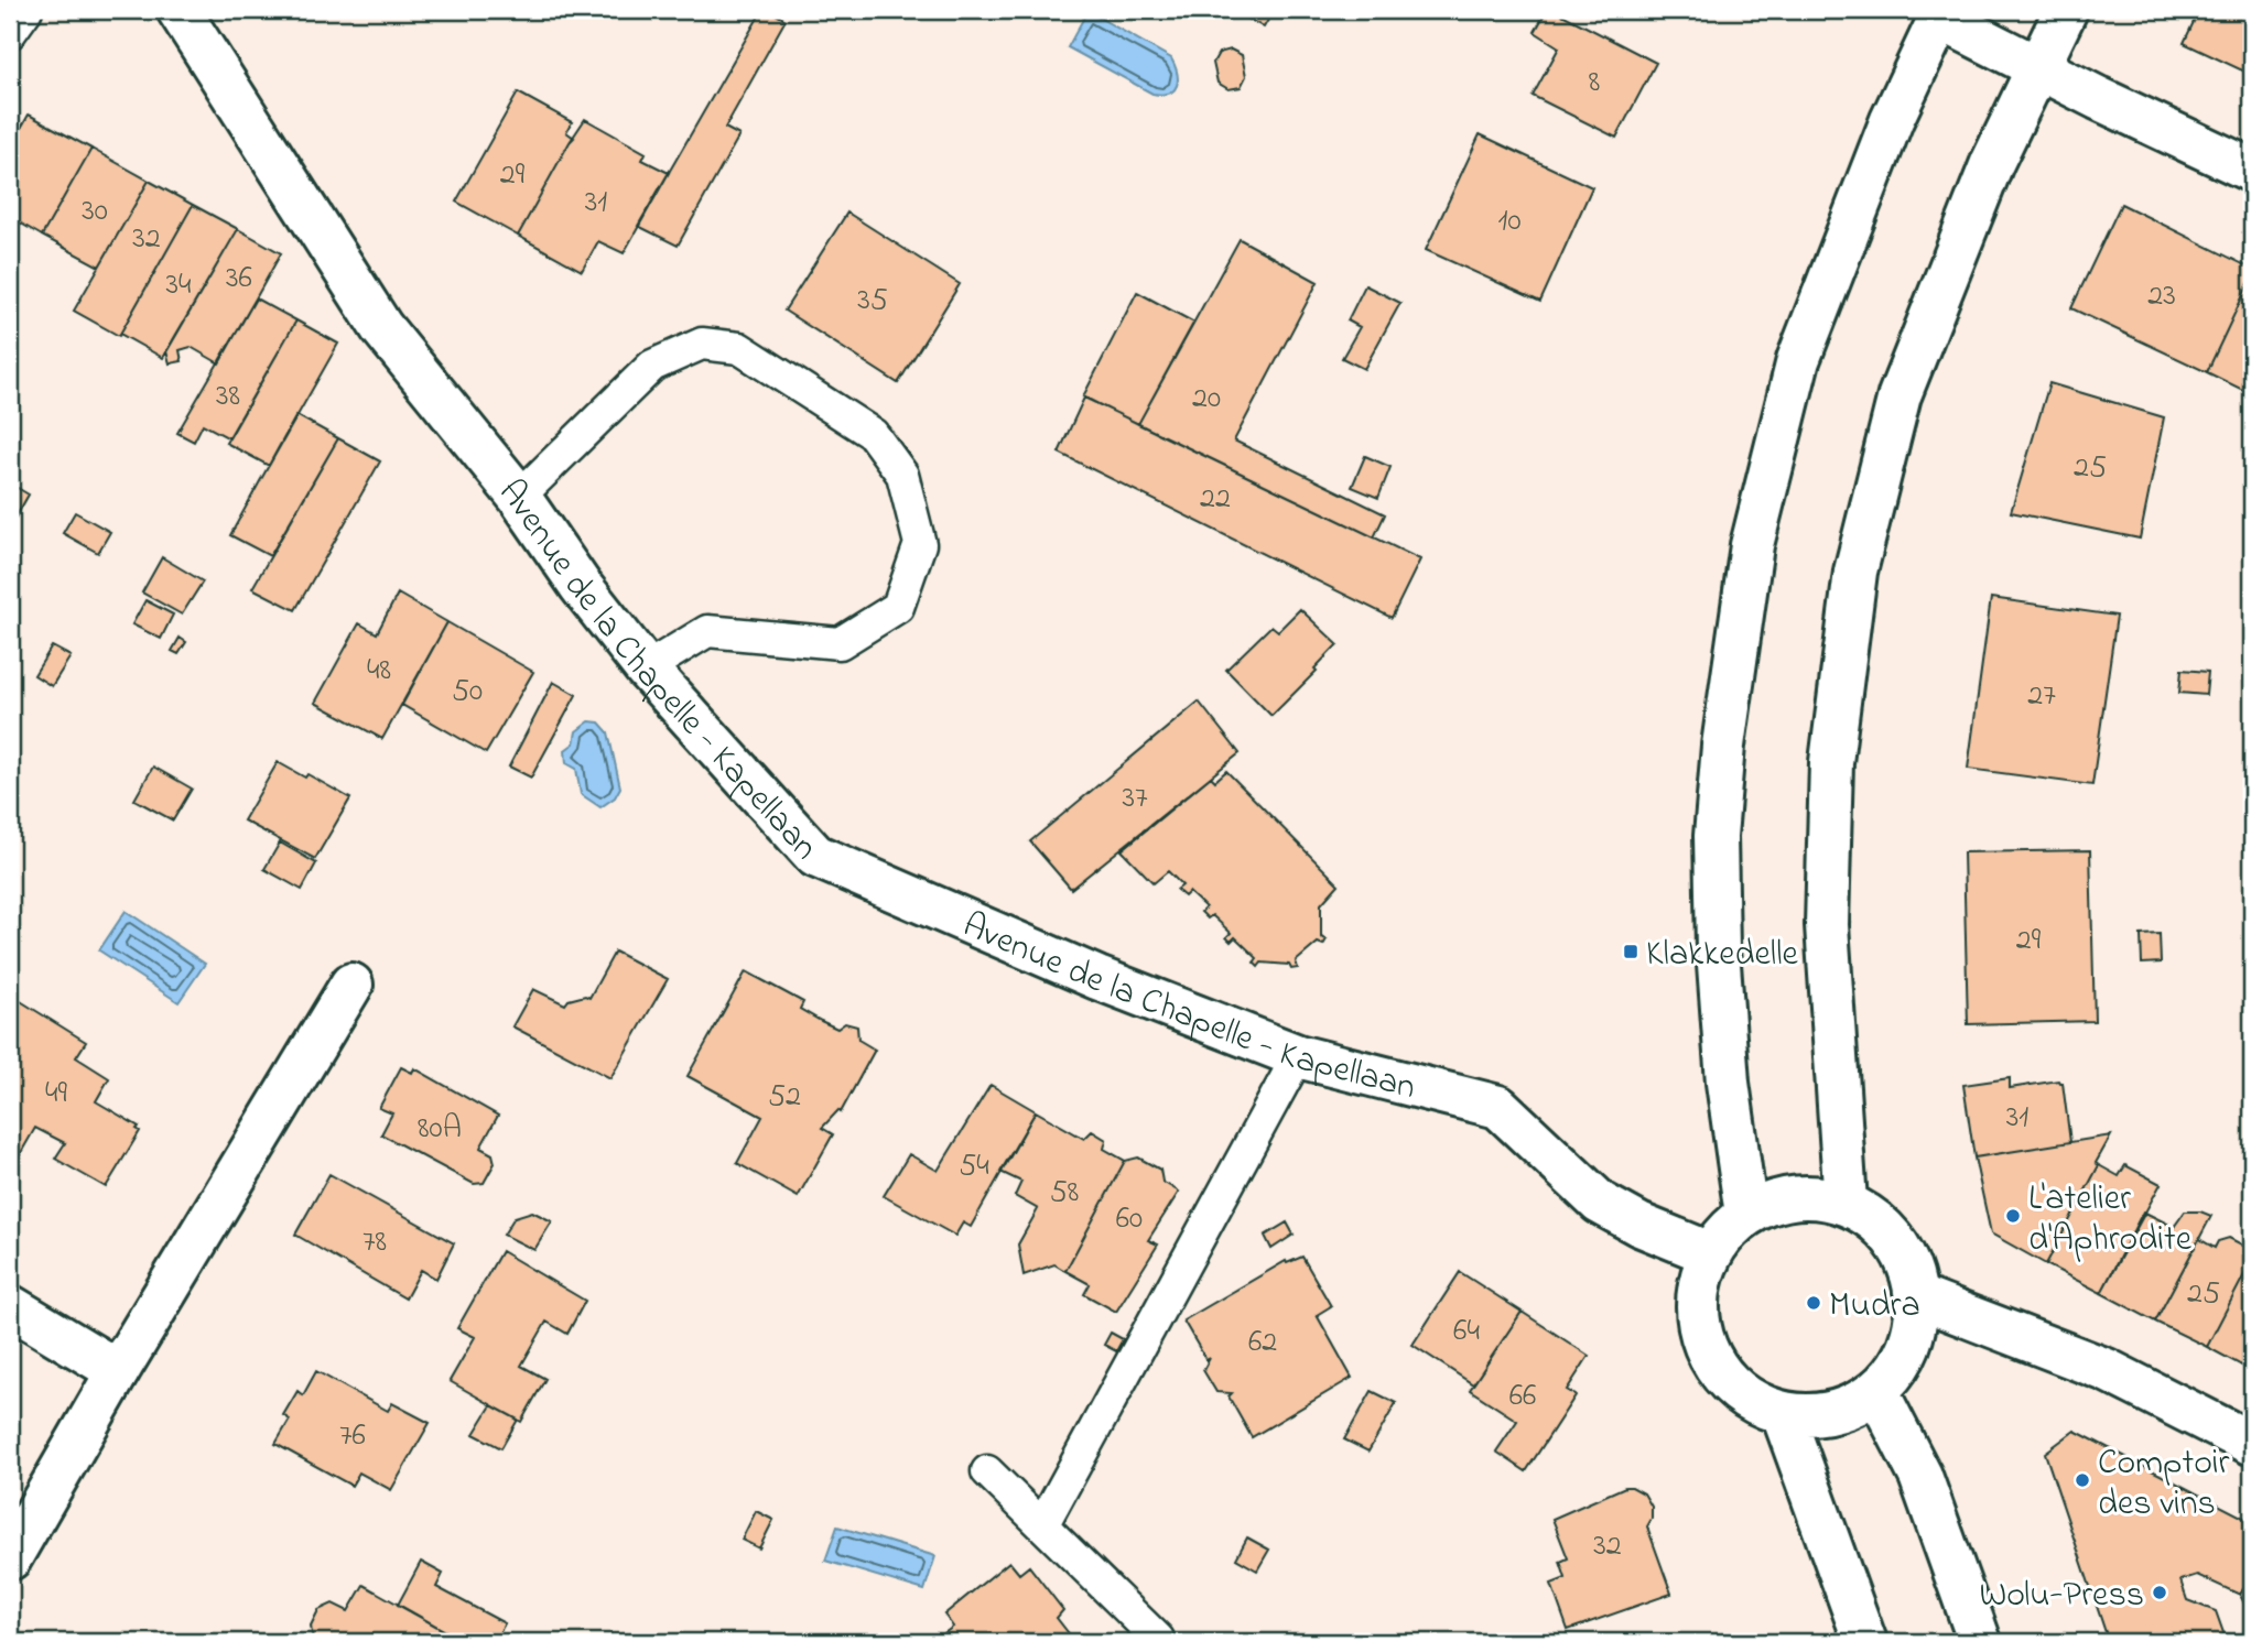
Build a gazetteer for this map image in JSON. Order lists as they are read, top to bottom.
{
  "streets": {
    "main road": ["Avenue de la Chapelle - Kapellaan"]
  },
  "places": {
    "transit": ["Klakkedelle"],
    "other": [
      "L'atelier d'Aphrodite",
      "Mudra",
      "Comptoir des vins",
      "Wolu-Press"
    ]
  },
  "house_numbers": [
    "8",
    "29",
    "31",
    "30",
    "10",
    "32",
    "36",
    "34",
    "23",
    "35",
    "38",
    "20",
    "25",
    "22",
    "48",
    "50",
    "27",
    "37",
    "29",
    "49",
    "52",
    "31",
    "80A",
    "54",
    "58",
    "60",
    "78",
    "25",
    "64",
    "62",
    "66",
    "76",
    "32"
  ]
}
